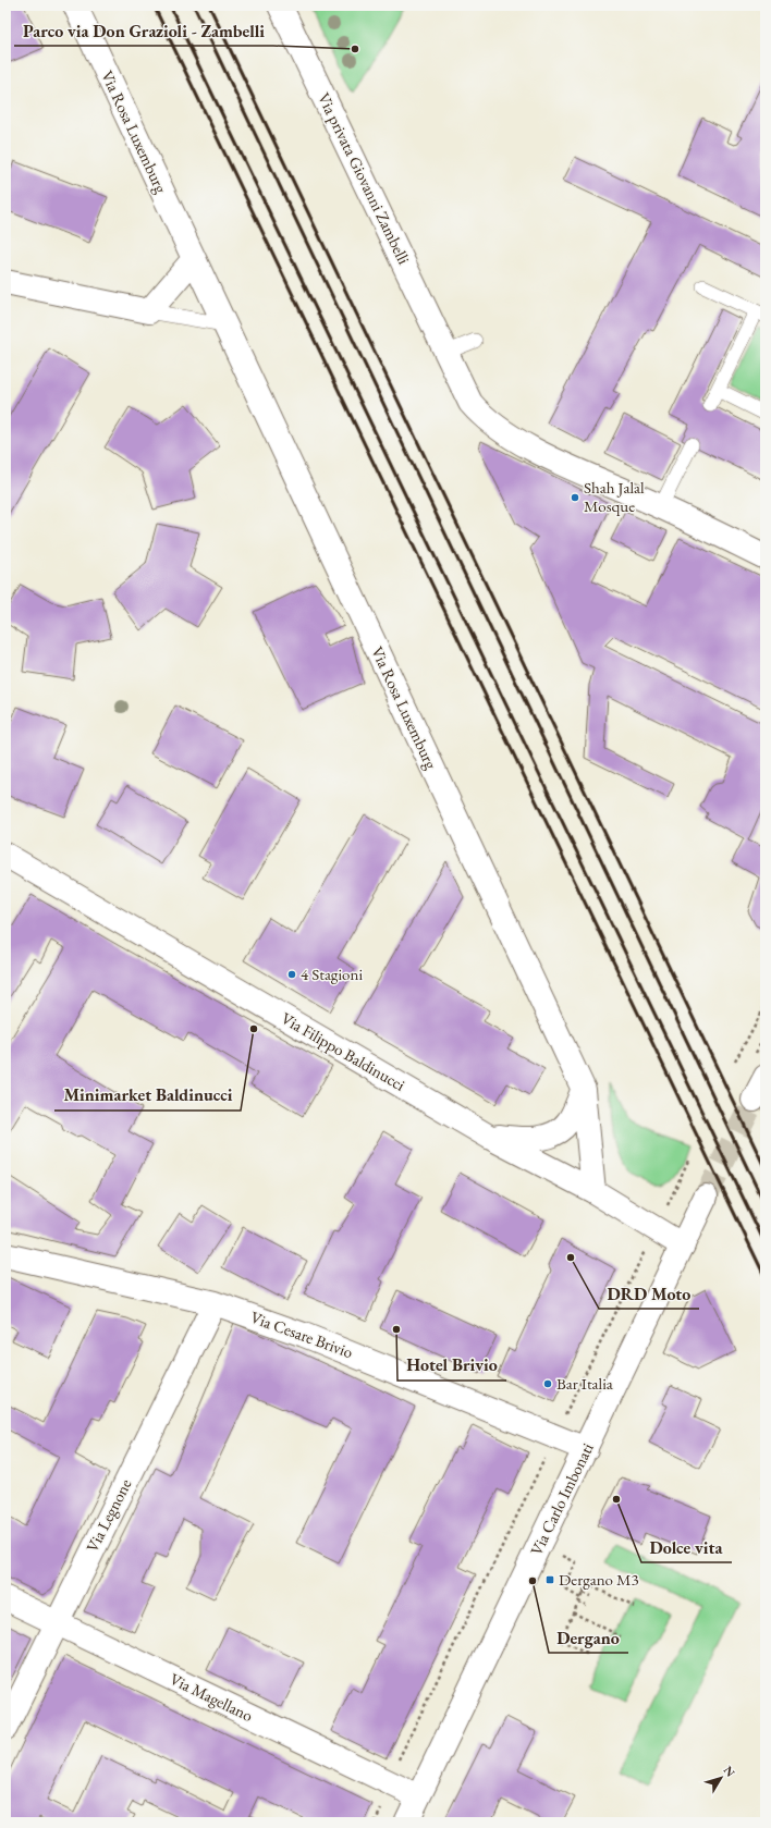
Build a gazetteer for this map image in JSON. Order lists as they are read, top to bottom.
{
  "streets": {
    "street": [
      "Via Rosa Luxemburg",
      "Via privata Giovanni Zambelli",
      "Via Filippo Baldinucci",
      "Via Cesare Brivio",
      "Via Carlo Imbonati",
      "Via Legnone",
      "Via Magellano"
    ]
  },
  "crossings": [
    ["Via Rosa Luxemburg", "Via Filippo Baldinucci"],
    ["Via Filippo Baldinucci", "Via Carlo Imbonati"],
    ["Via Cesare Brivio", "Via Carlo Imbonati"],
    ["Via Cesare Brivio", "Via Legnone"],
    ["Via Carlo Imbonati", "Via Magellano"],
    ["Via Legnone", "Via Magellano"]
  ],
  "places": {
    "other": [
      "Parco via Don Grazioli - Zambelli",
      "Shah Jalal Mosque",
      "4 Stagioni",
      "Minimarket Baldinucci",
      "DRD Moto",
      "Hotel Brivio",
      "Bar Italia",
      "Dolce vita",
      "Dergano"
    ],
    "transit": ["Dergano M3"]
  },
  "north": "top right"
}
